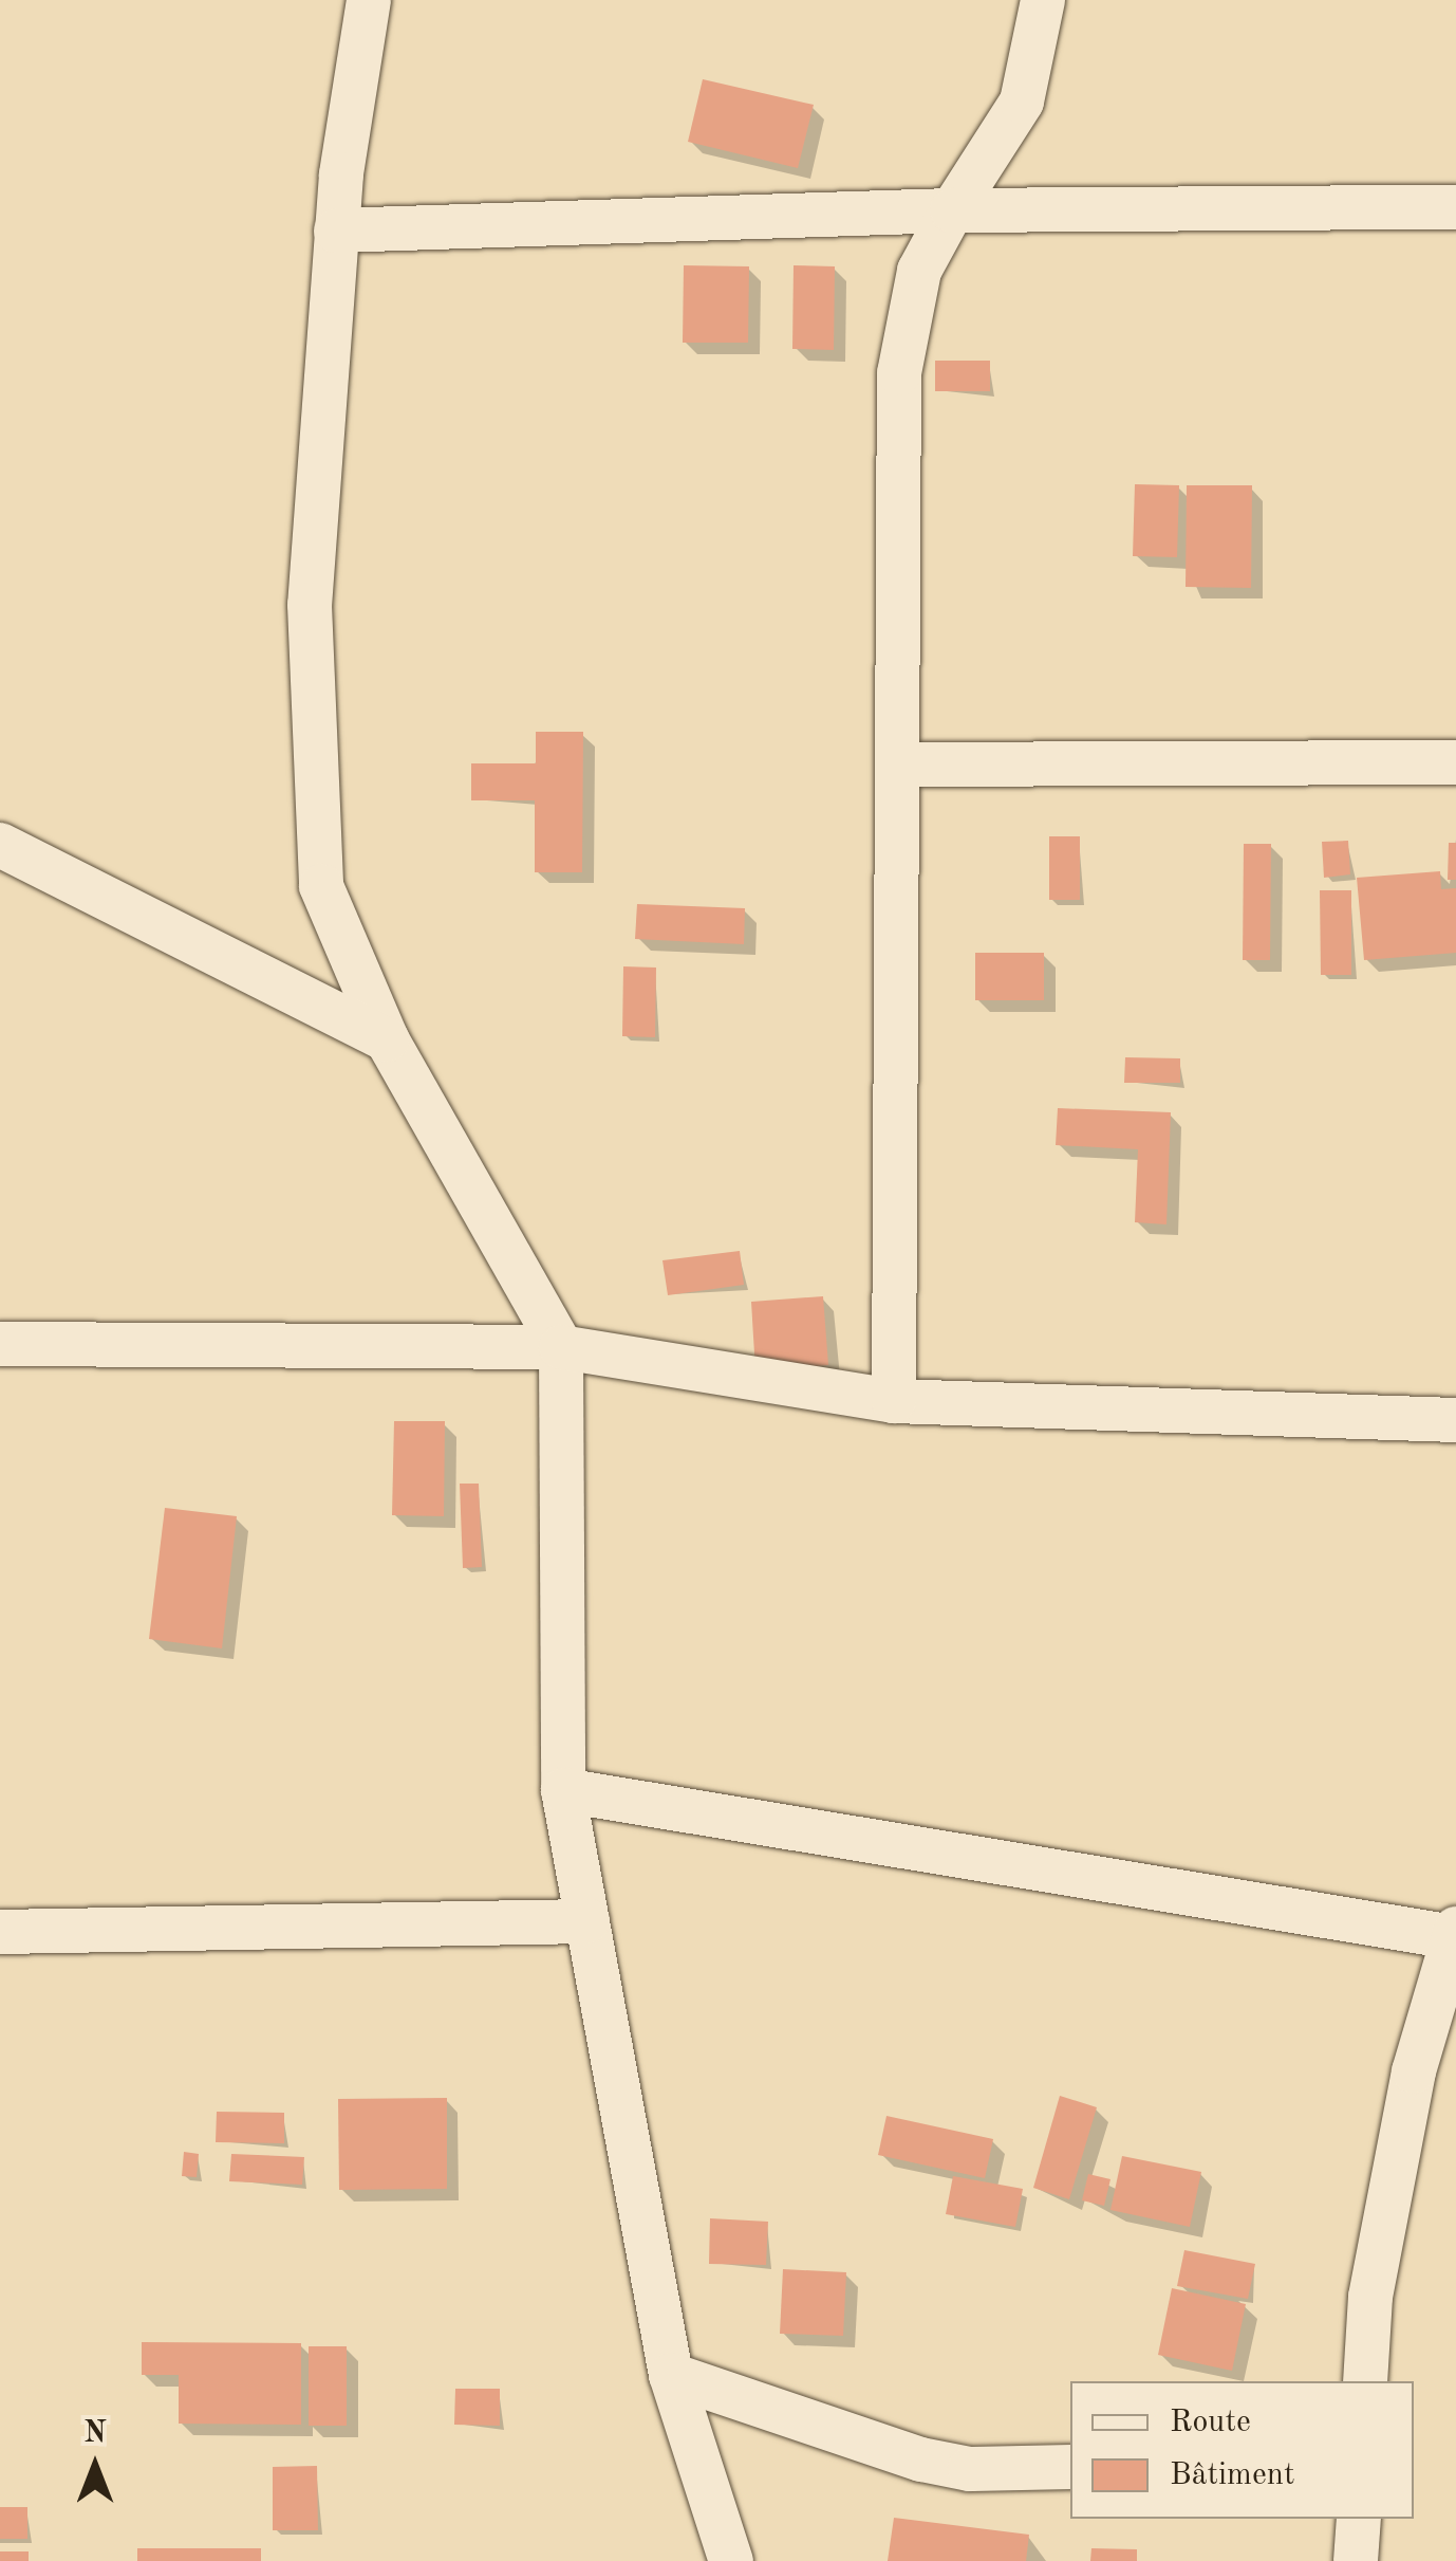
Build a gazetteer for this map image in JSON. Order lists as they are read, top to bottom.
{
  "legend": ["Route", "Bâtiment"],
  "north": "top"
}
